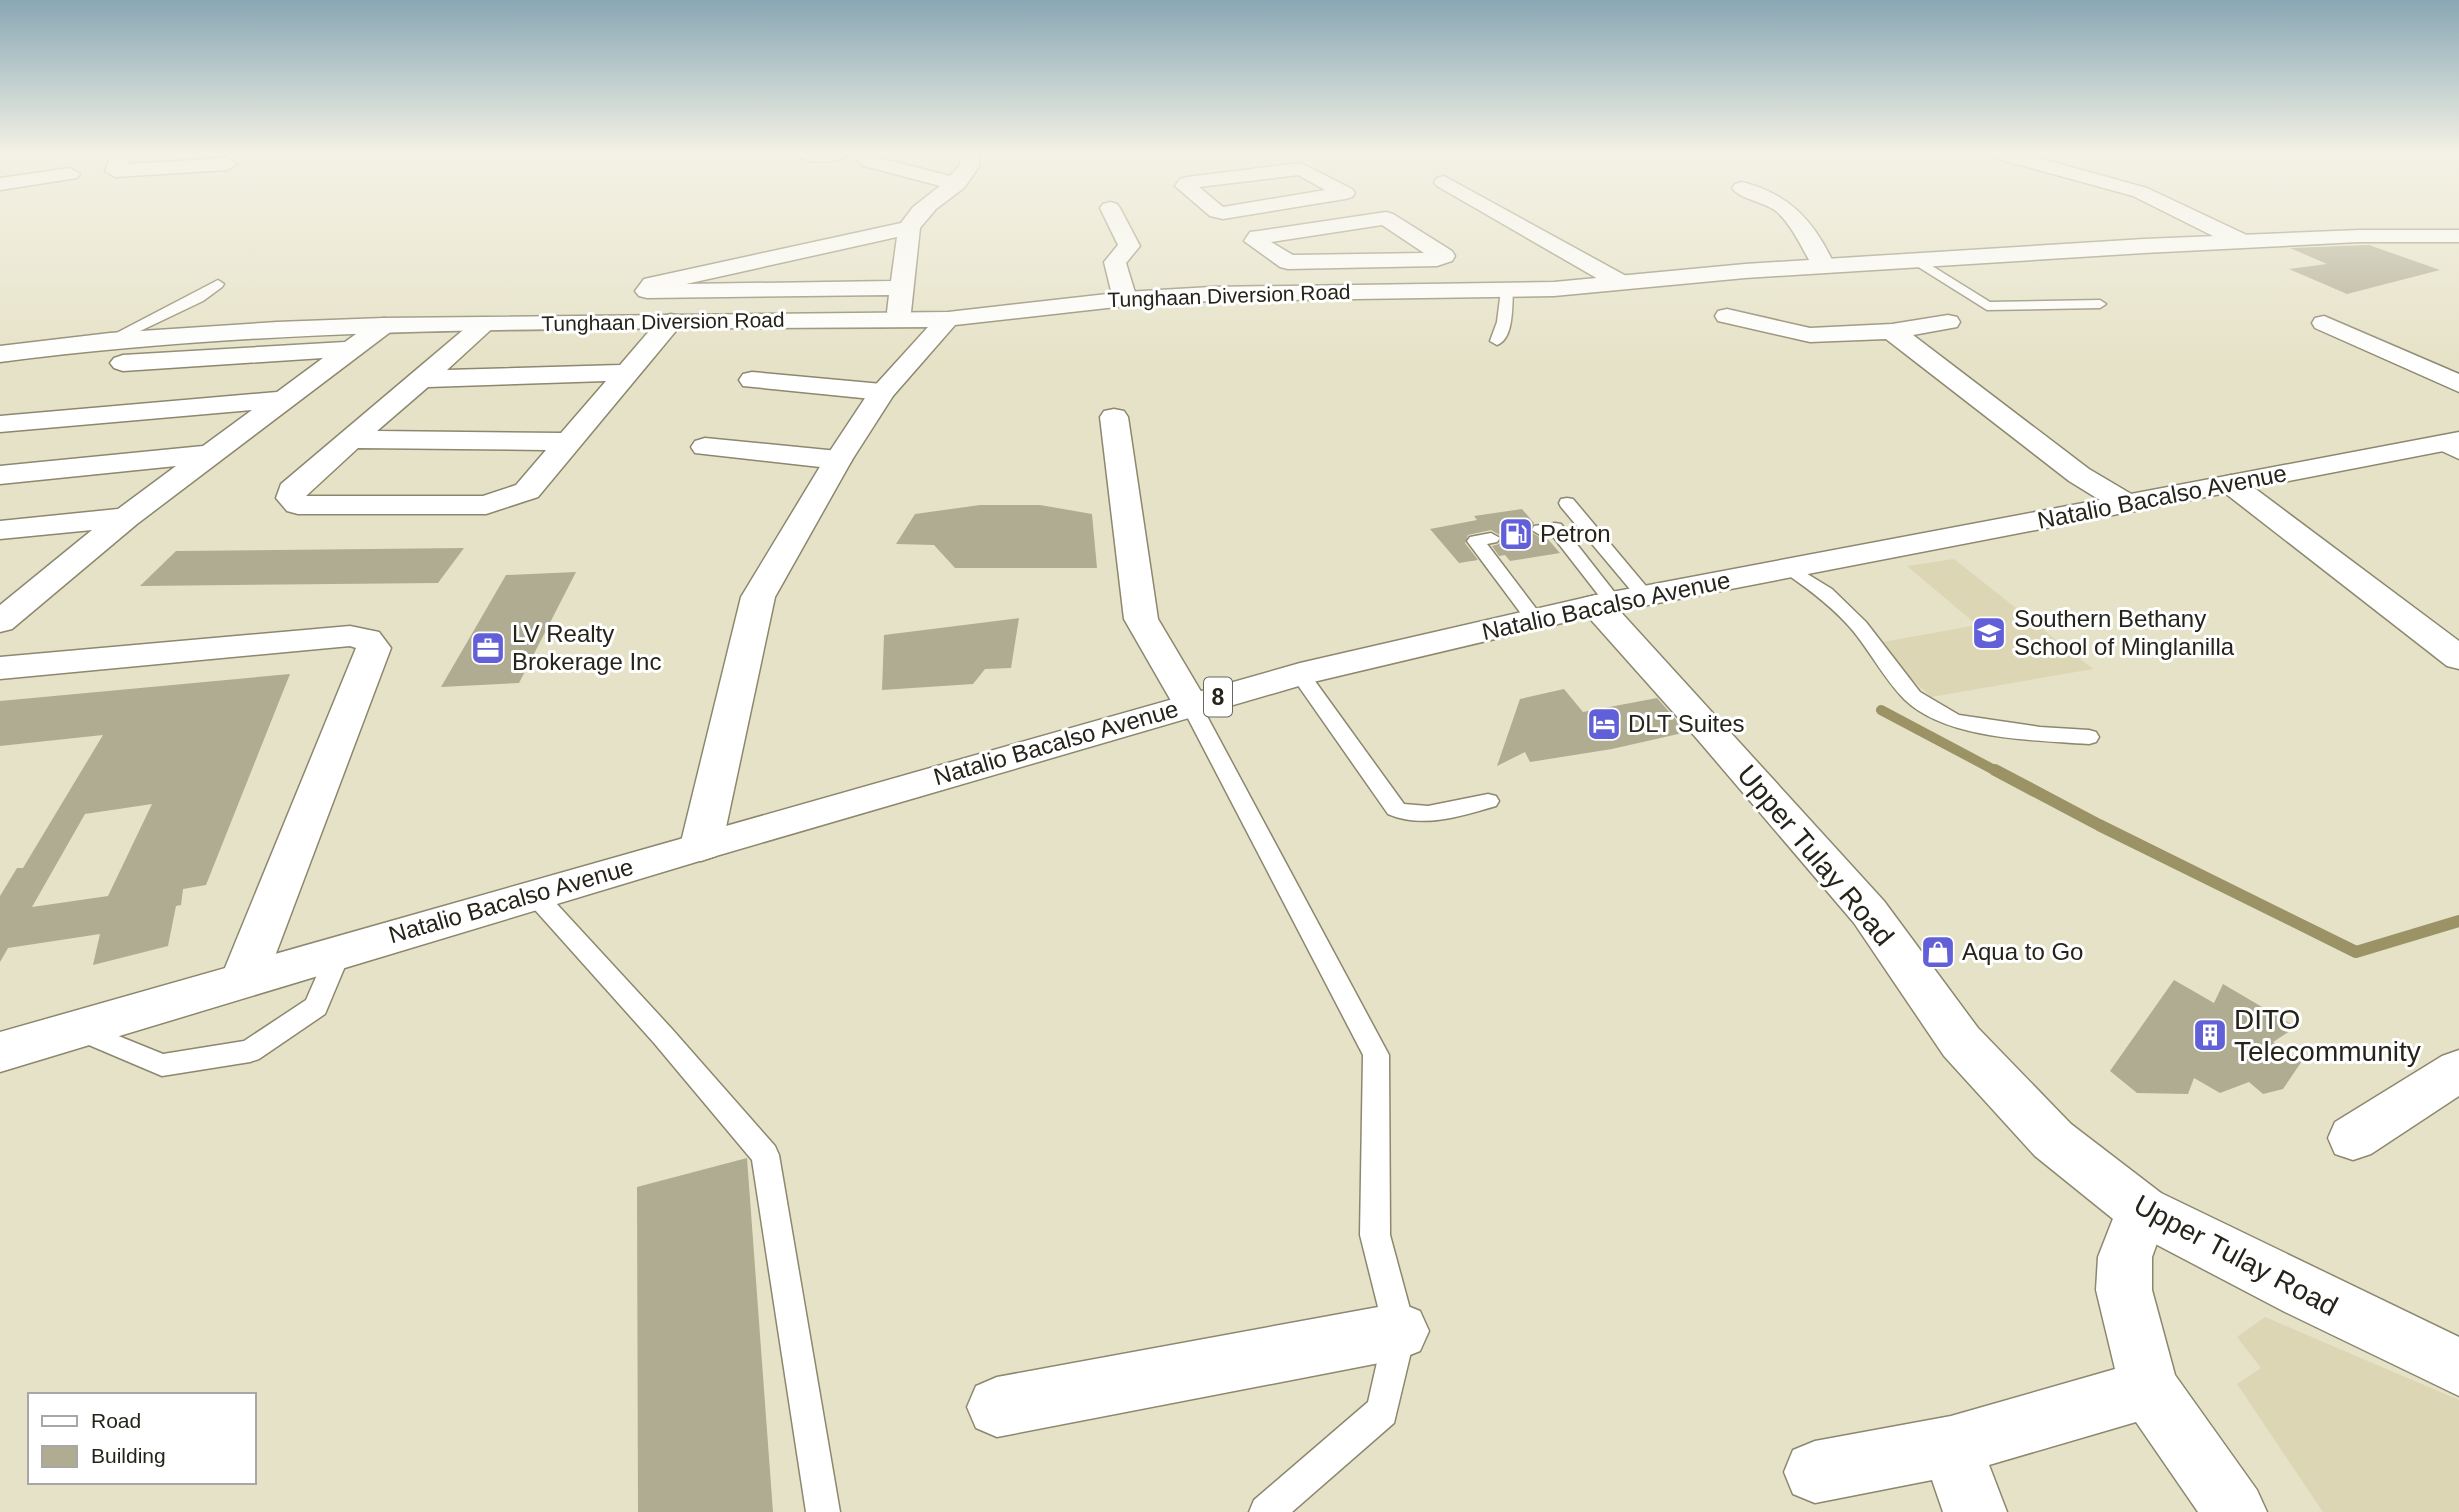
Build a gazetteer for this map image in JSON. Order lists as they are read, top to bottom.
{
  "streets": {
    "main road": [
      "Tunghaan Diversion Road",
      "Natalio Bacalso Avenue",
      "8",
      "Upper Tulay Road"
    ]
  },
  "crossings": [
    ["Natalio Bacalso Avenue", "Upper Tulay Road"]
  ],
  "places": {
    "fuel station": ["Petron"],
    "school or university": ["Southern Bethany School of Minglanilla"],
    "office": ["LV Realty Brokerage Inc"],
    "hotel": ["DLT Suites"],
    "shop": ["Aqua to Go"],
    "building": ["DITO Telecommunity"]
  },
  "legend": ["Road", "Building"]
}
